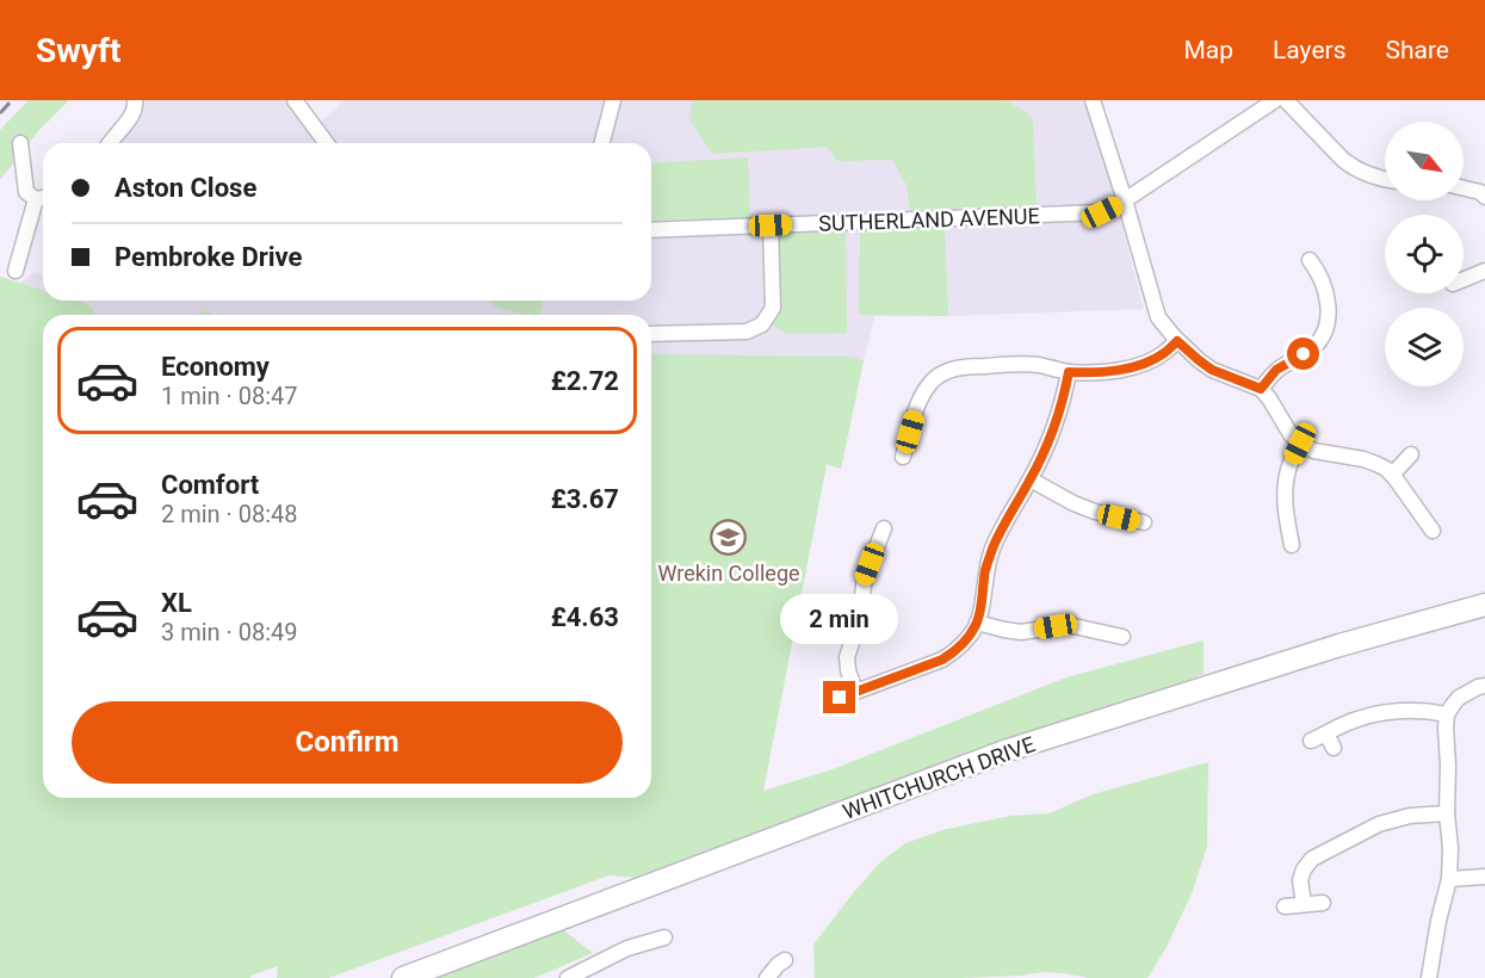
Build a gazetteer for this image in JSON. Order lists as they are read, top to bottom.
{
  "streets": {
    "main road": ["WHITCHURCH DRIVE"],
    "street": ["SUTHERLAND AVENUE"]
  },
  "places": {
    "school or university": ["Wrekin College"]
  },
  "north": "bottom right",
  "page": {
    "header": "Swyft",
    "nav": ["Map", "Layers", "Share"],
    "banner": ["Aston Close", "Pembroke Drive"],
    "list": [
      {
        "name": "Economy",
        "note": "1 min · 08:47",
        "value": "£2.72"
      },
      {
        "name": "Comfort",
        "note": "2 min · 08:48",
        "value": "£3.67"
      },
      {
        "name": "XL",
        "note": "3 min · 08:49",
        "value": "£4.63"
      }
    ],
    "bubble": "2 min",
    "buttons": "Confirm"
  }
}
